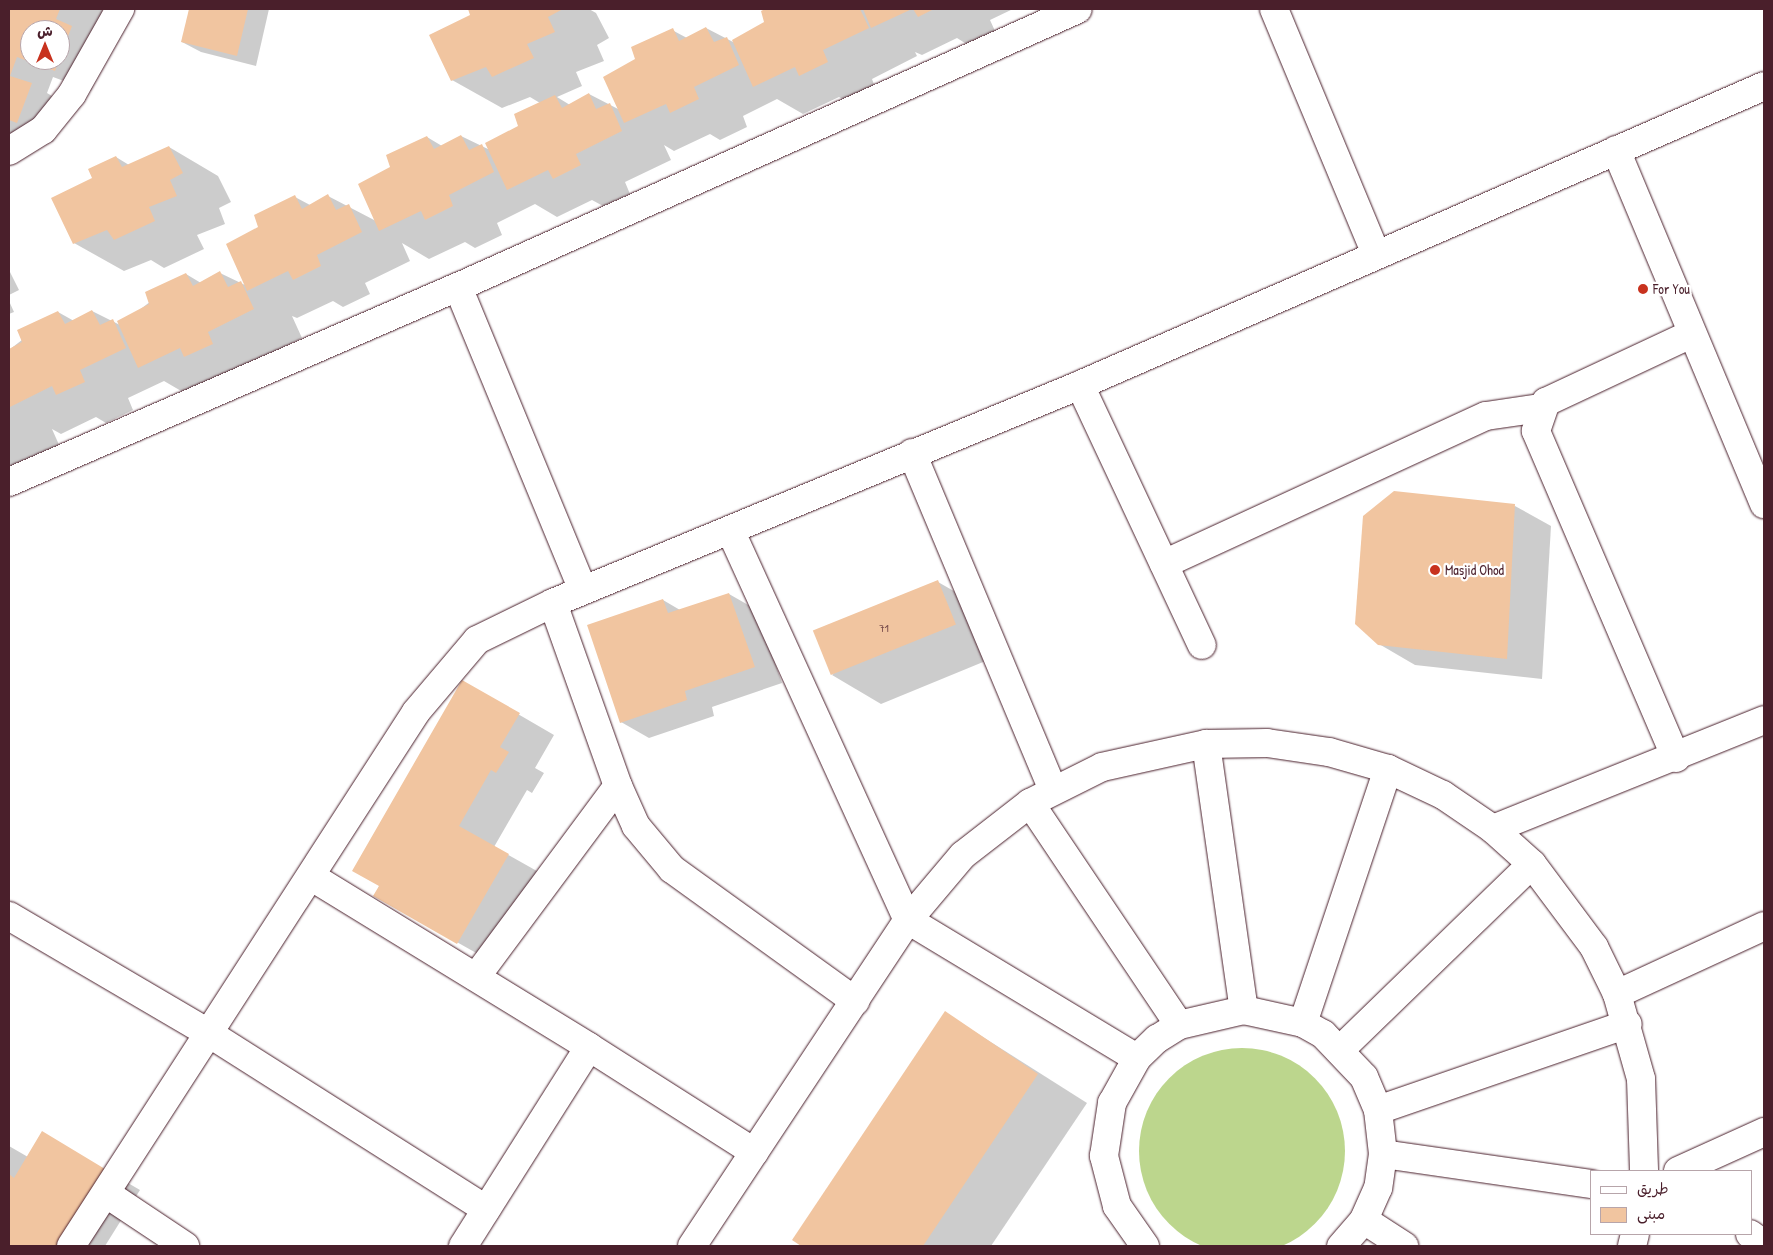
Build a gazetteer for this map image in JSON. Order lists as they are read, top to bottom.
{
  "places": ["For You", "Masjid Ohod"],
  "house_numbers": ["71"],
  "legend": ["طريق", "مبنى"],
  "north": "top"
}
